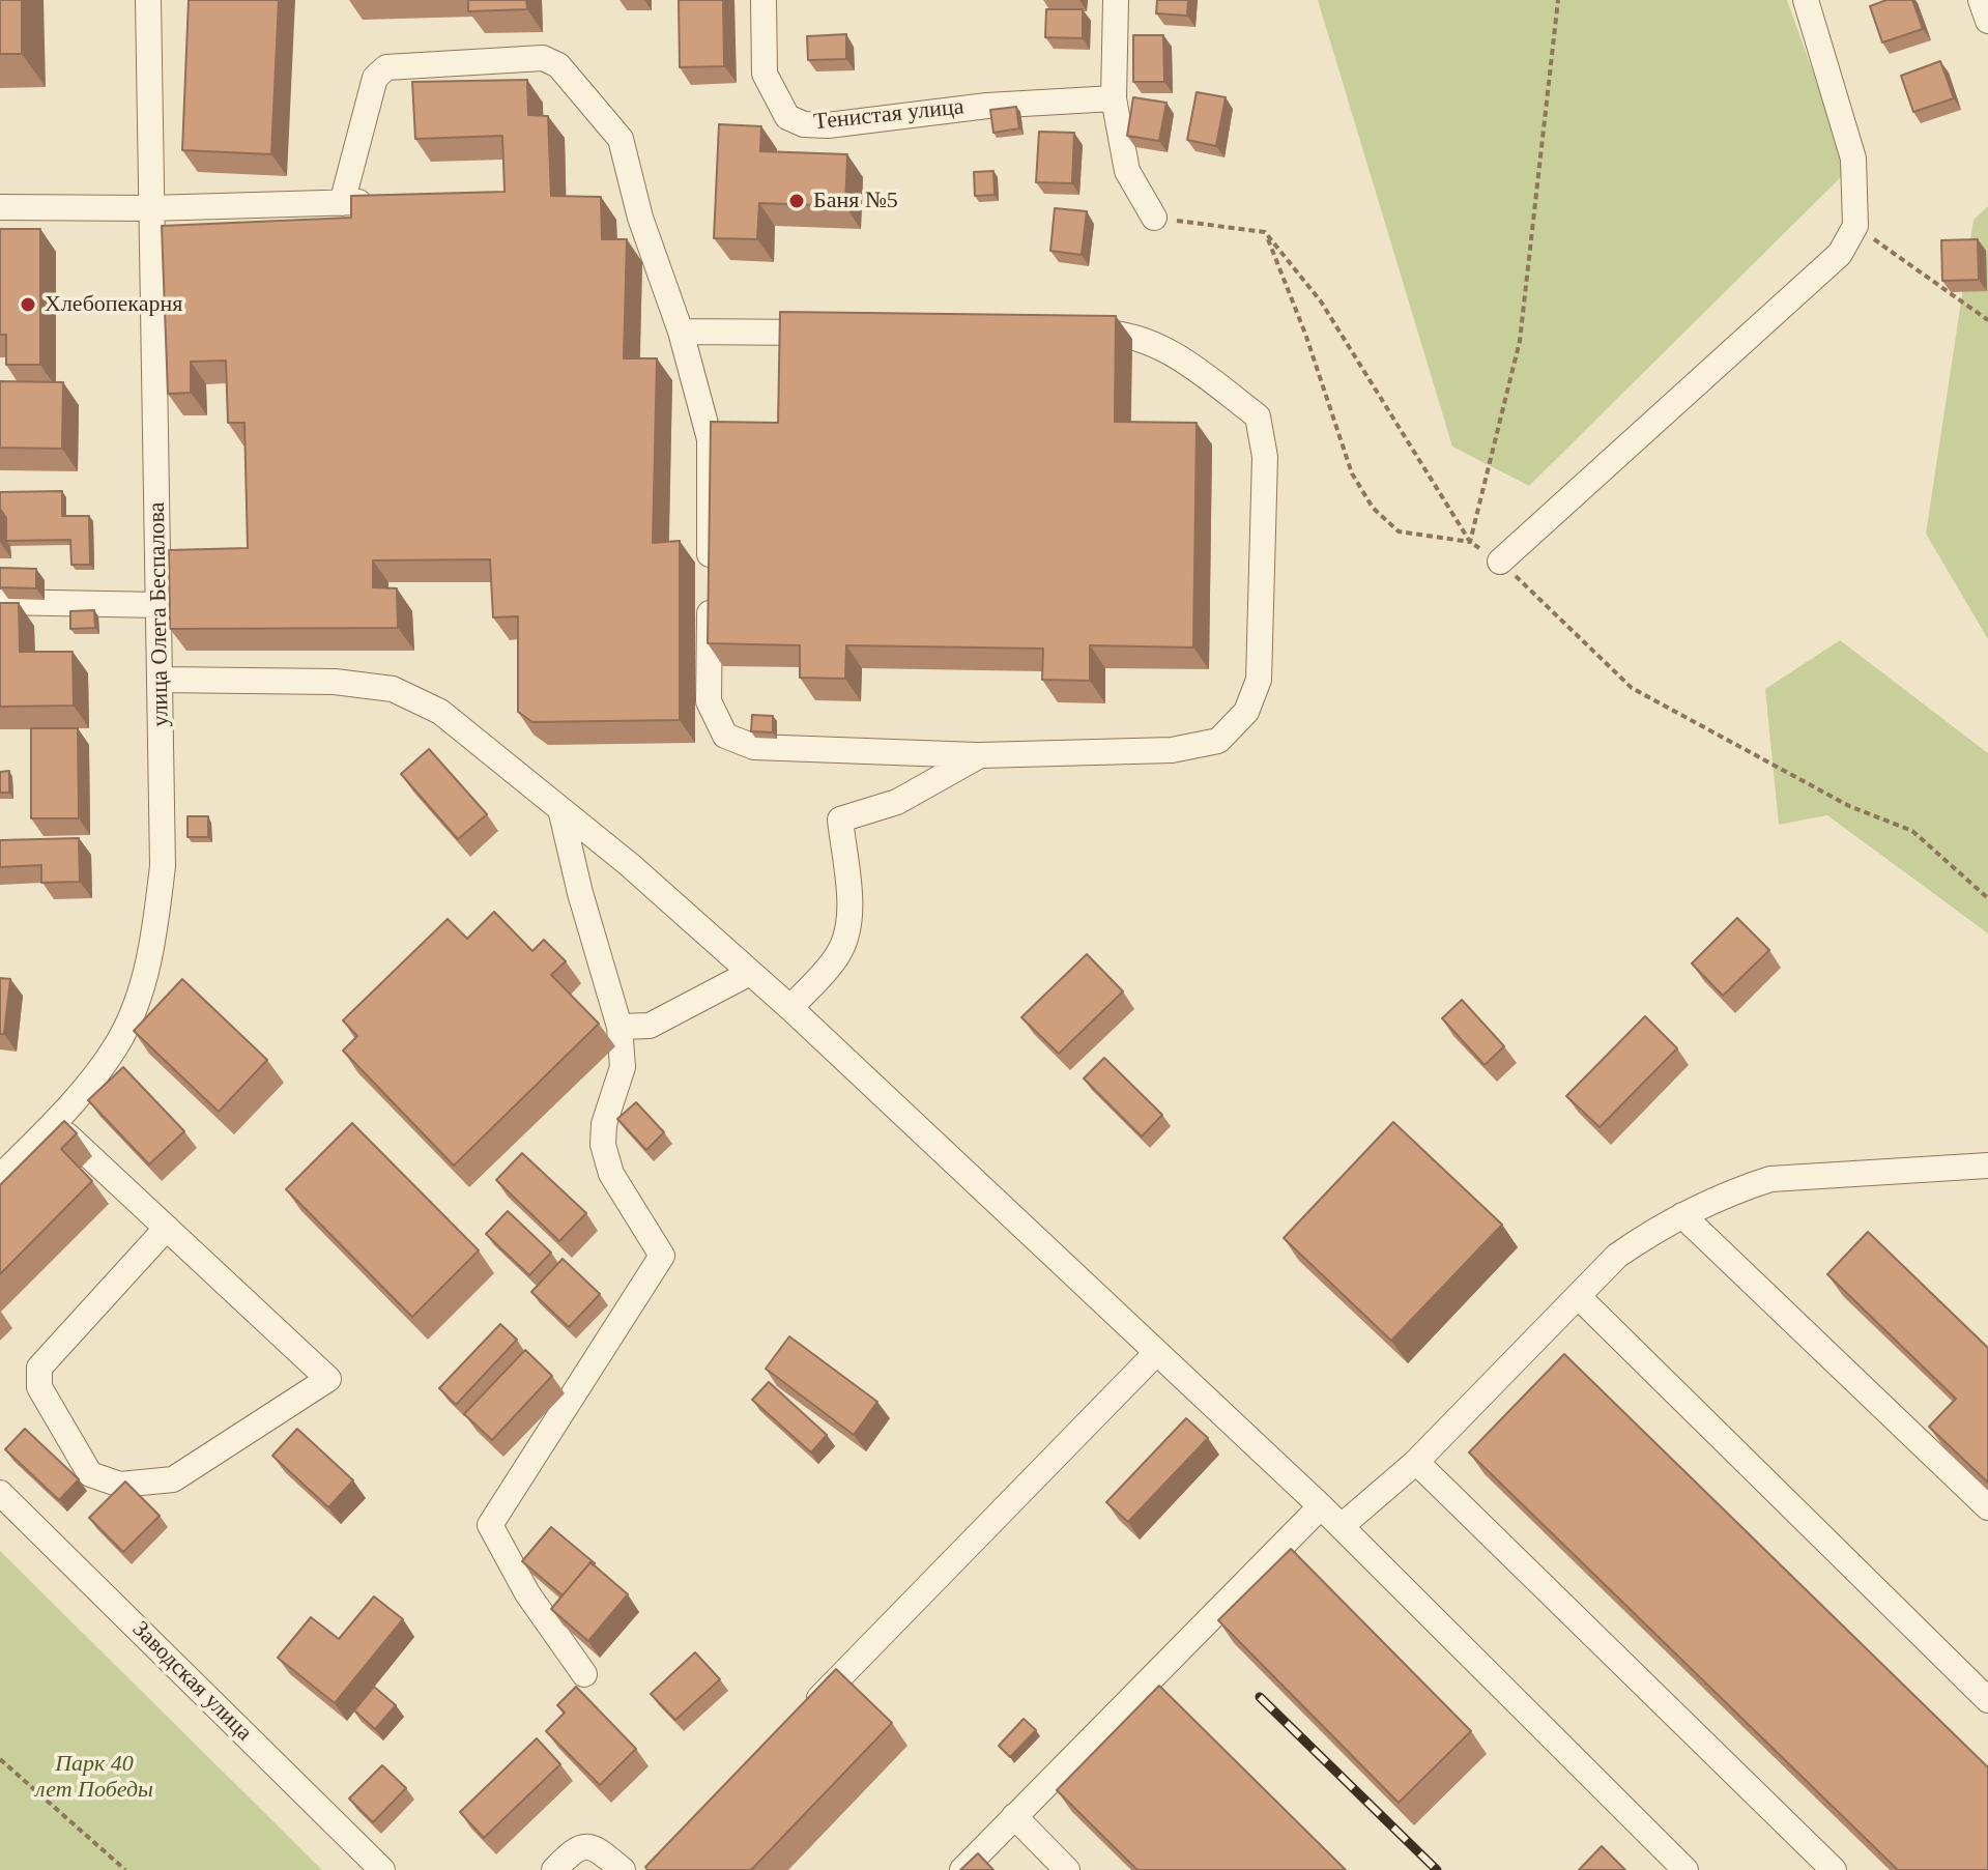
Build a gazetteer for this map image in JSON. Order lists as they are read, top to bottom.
{
  "streets": {
    "street": ["Тенистая улица", "улица Олега Беспалова", "Заводская улица"]
  },
  "parks": ["Парк 40 лет Победы"],
  "places": ["Баня №5", "Хлебопекарня"]
}
